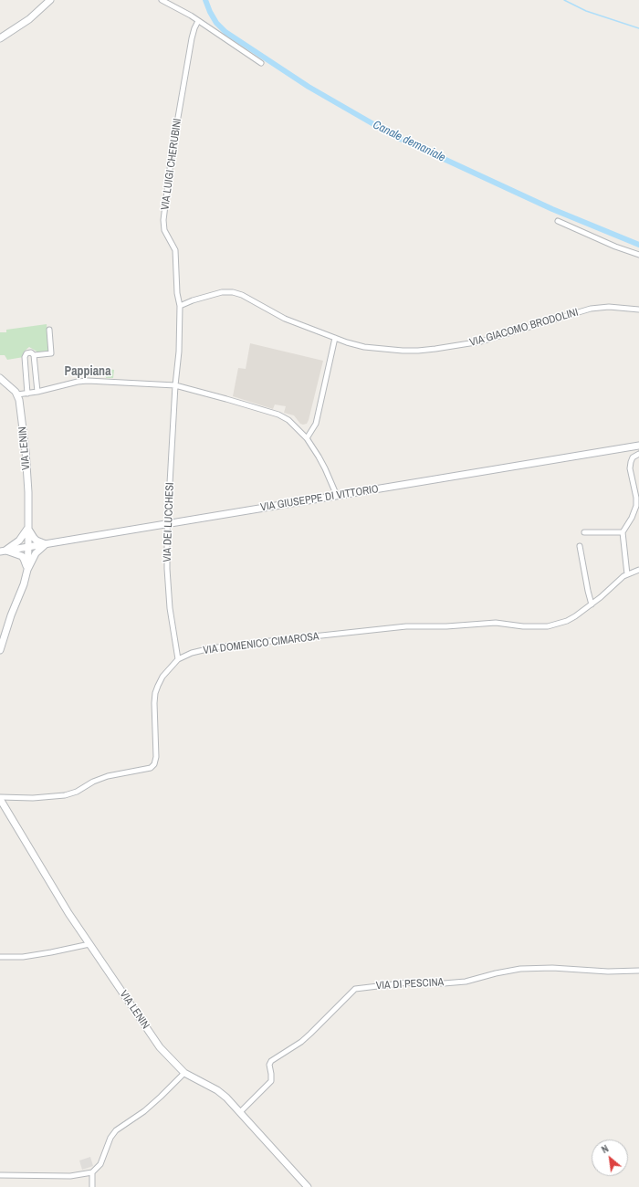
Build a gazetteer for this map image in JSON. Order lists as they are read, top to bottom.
{
  "streets": {
    "street": [
      "VIA LUIGI CHERUBINI",
      "VIA GIACOMO BRODOLINI",
      "VIA LENIN",
      "VIA GIUSEPPE DI VITTORIO",
      "VIA DEI LUCCHESI",
      "VIA DOMENICO CIMAROSA",
      "VIA DI PESCINA"
    ]
  },
  "crossings": [
    ["VIA LUIGI CHERUBINI", "VIA GIACOMO BRODOLINI"],
    ["VIA LENIN", "VIA GIUSEPPE DI VITTORIO"],
    ["VIA LENIN", "VIA DOMENICO CIMAROSA"],
    ["VIA LENIN", "VIA DI PESCINA"],
    ["VIA GIUSEPPE DI VITTORIO", "VIA DEI LUCCHESI"],
    ["VIA DEI LUCCHESI", "VIA DOMENICO CIMAROSA"]
  ],
  "districts": ["Pappiana"],
  "water": ["Canale demaniale"],
  "north": "top left"
}
